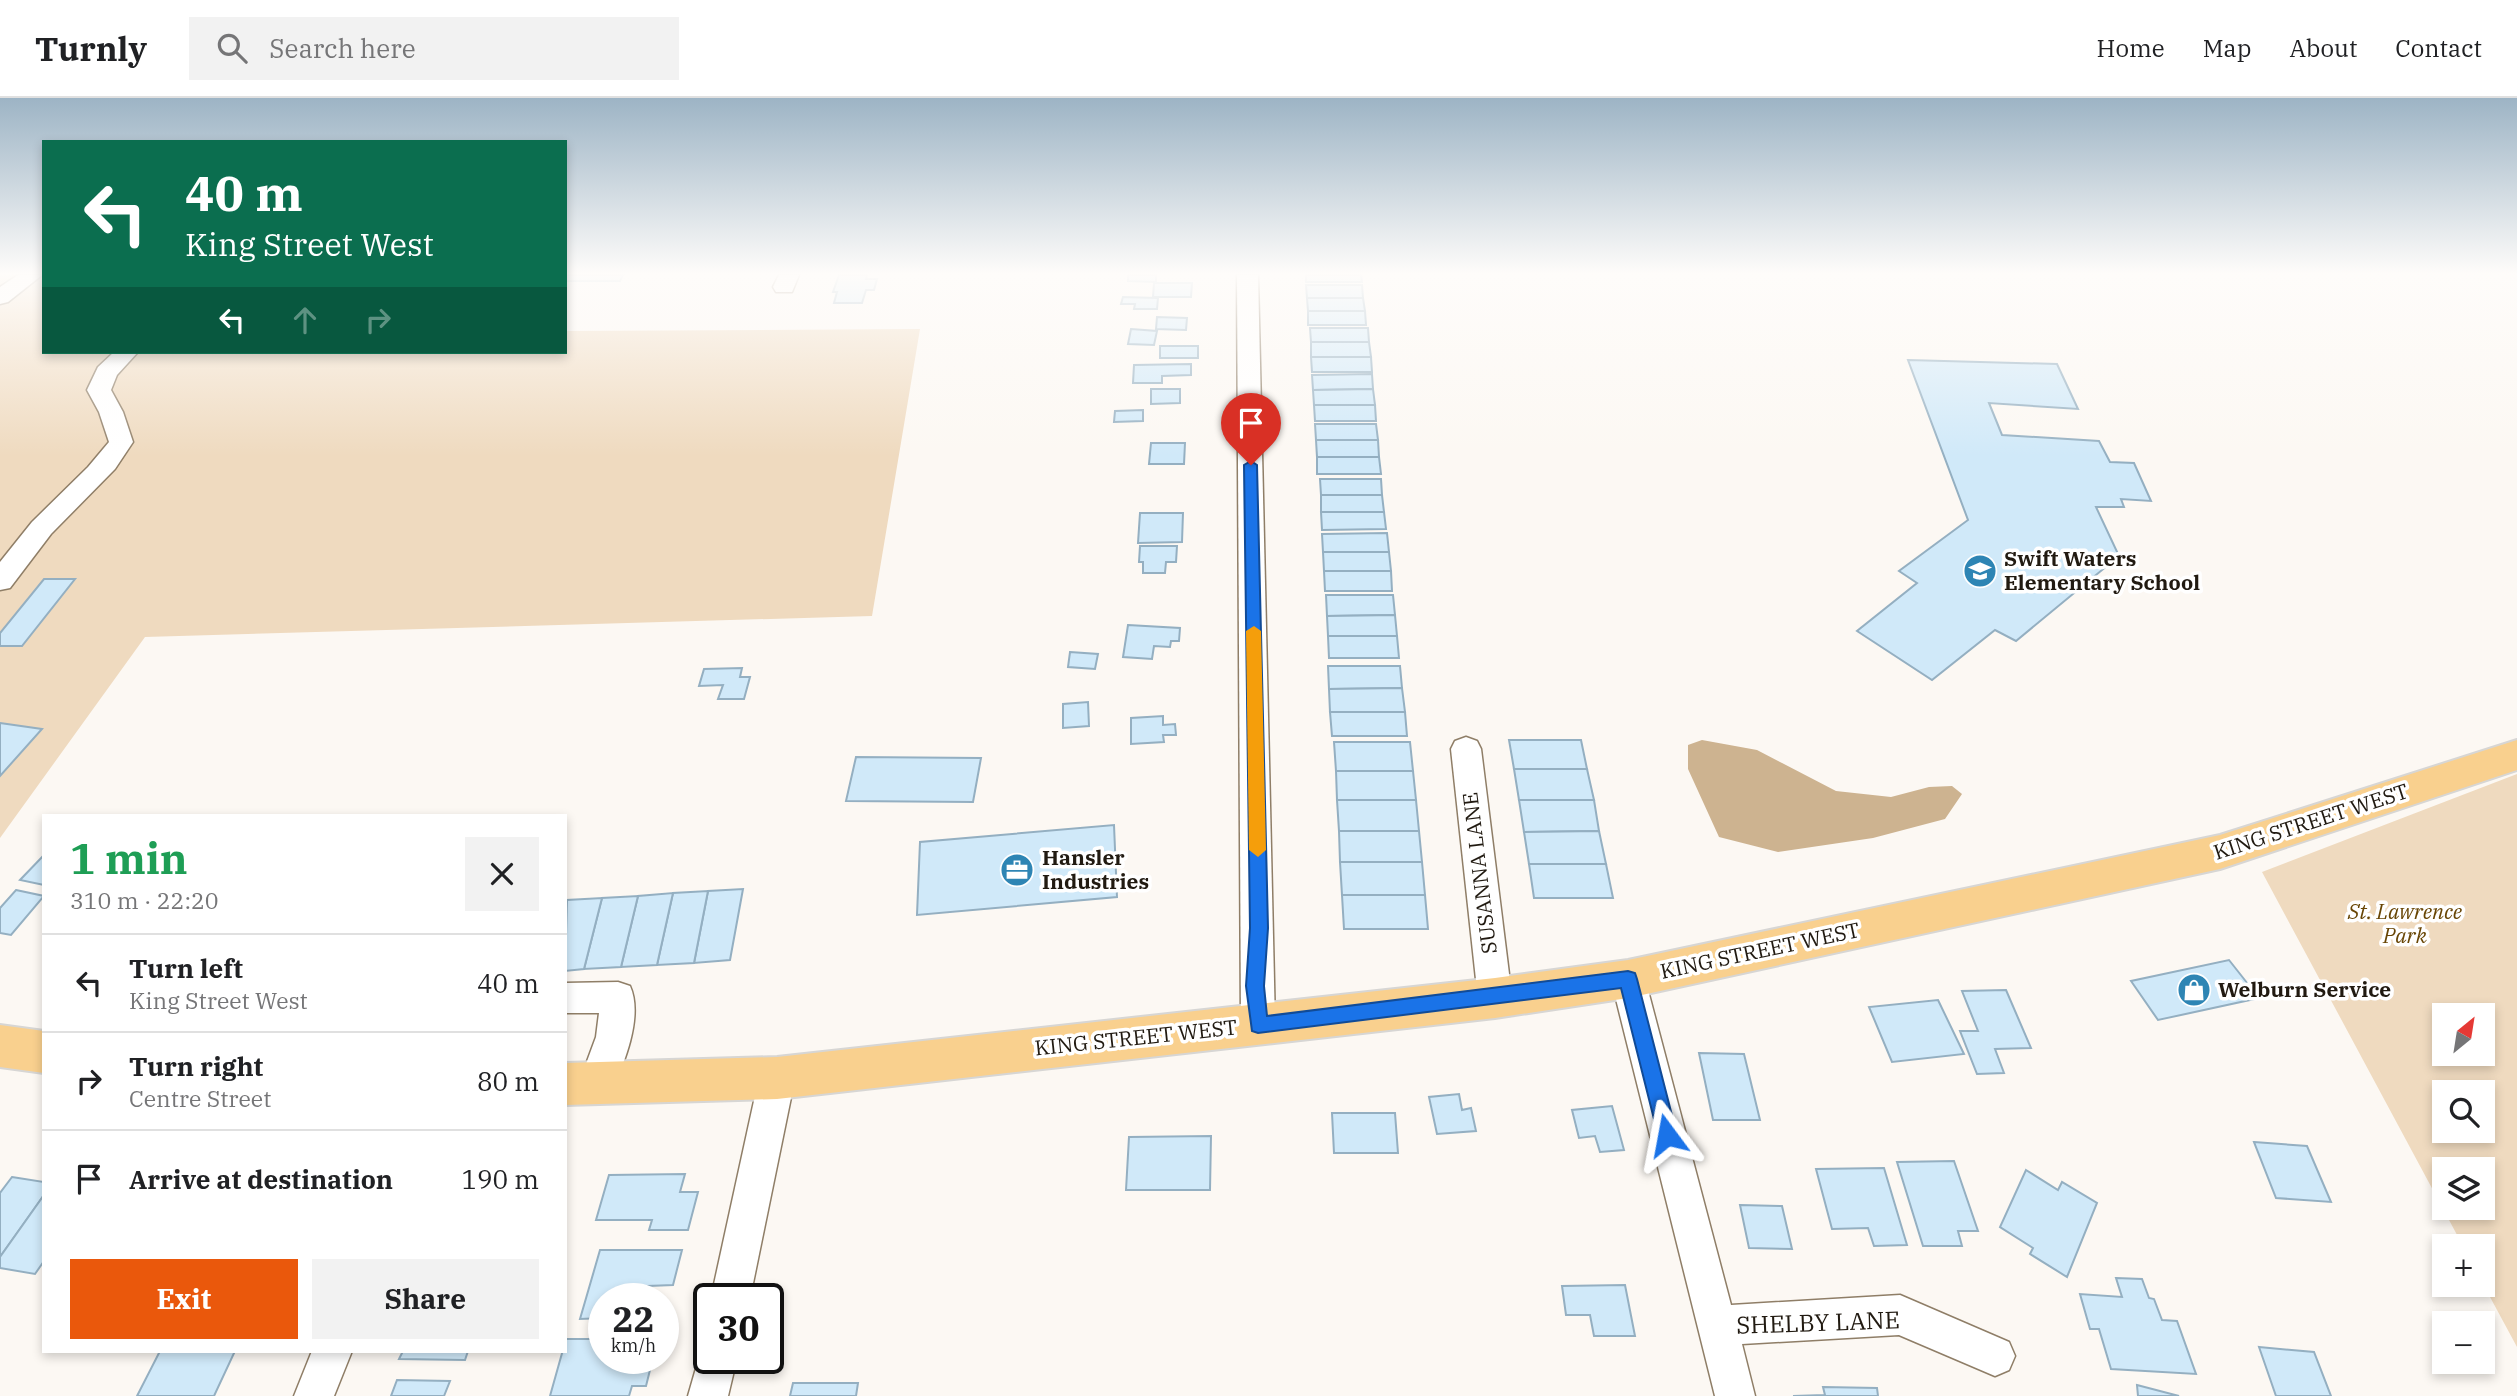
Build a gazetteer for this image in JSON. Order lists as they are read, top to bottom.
{
  "streets": {
    "main road": ["KING STREET WEST"],
    "street": ["SUSANNA LANE", "SHELBY LANE"]
  },
  "crossings": [
    ["KING STREET WEST", "SUSANNA LANE"]
  ],
  "parks": ["St. Lawrence Park"],
  "places": {
    "school or university": ["Swift Waters Elementary School"],
    "office": ["Hansler Industries"],
    "shop": ["Welburn Service"]
  },
  "north": "top right",
  "page": {
    "header": "Turnly",
    "search": "Search here",
    "nav": [
      "Home",
      "Map",
      "About",
      "Contact"
    ],
    "turn": ["40 m", "King Street West"],
    "heading": ["1 min", "310 m · 22:20"],
    "list": [
      {
        "name": "Turn left",
        "note": "King Street West",
        "value": "40 m"
      },
      {
        "name": "Turn right",
        "note": "Centre Street",
        "value": "80 m"
      },
      {
        "name": "Arrive at destination",
        "value": "190 m"
      }
    ],
    "map_buttons": ["+", "−"],
    "buttons": ["Exit", "Share"],
    "speed": "22 km/h",
    "limit": "30"
  }
}
